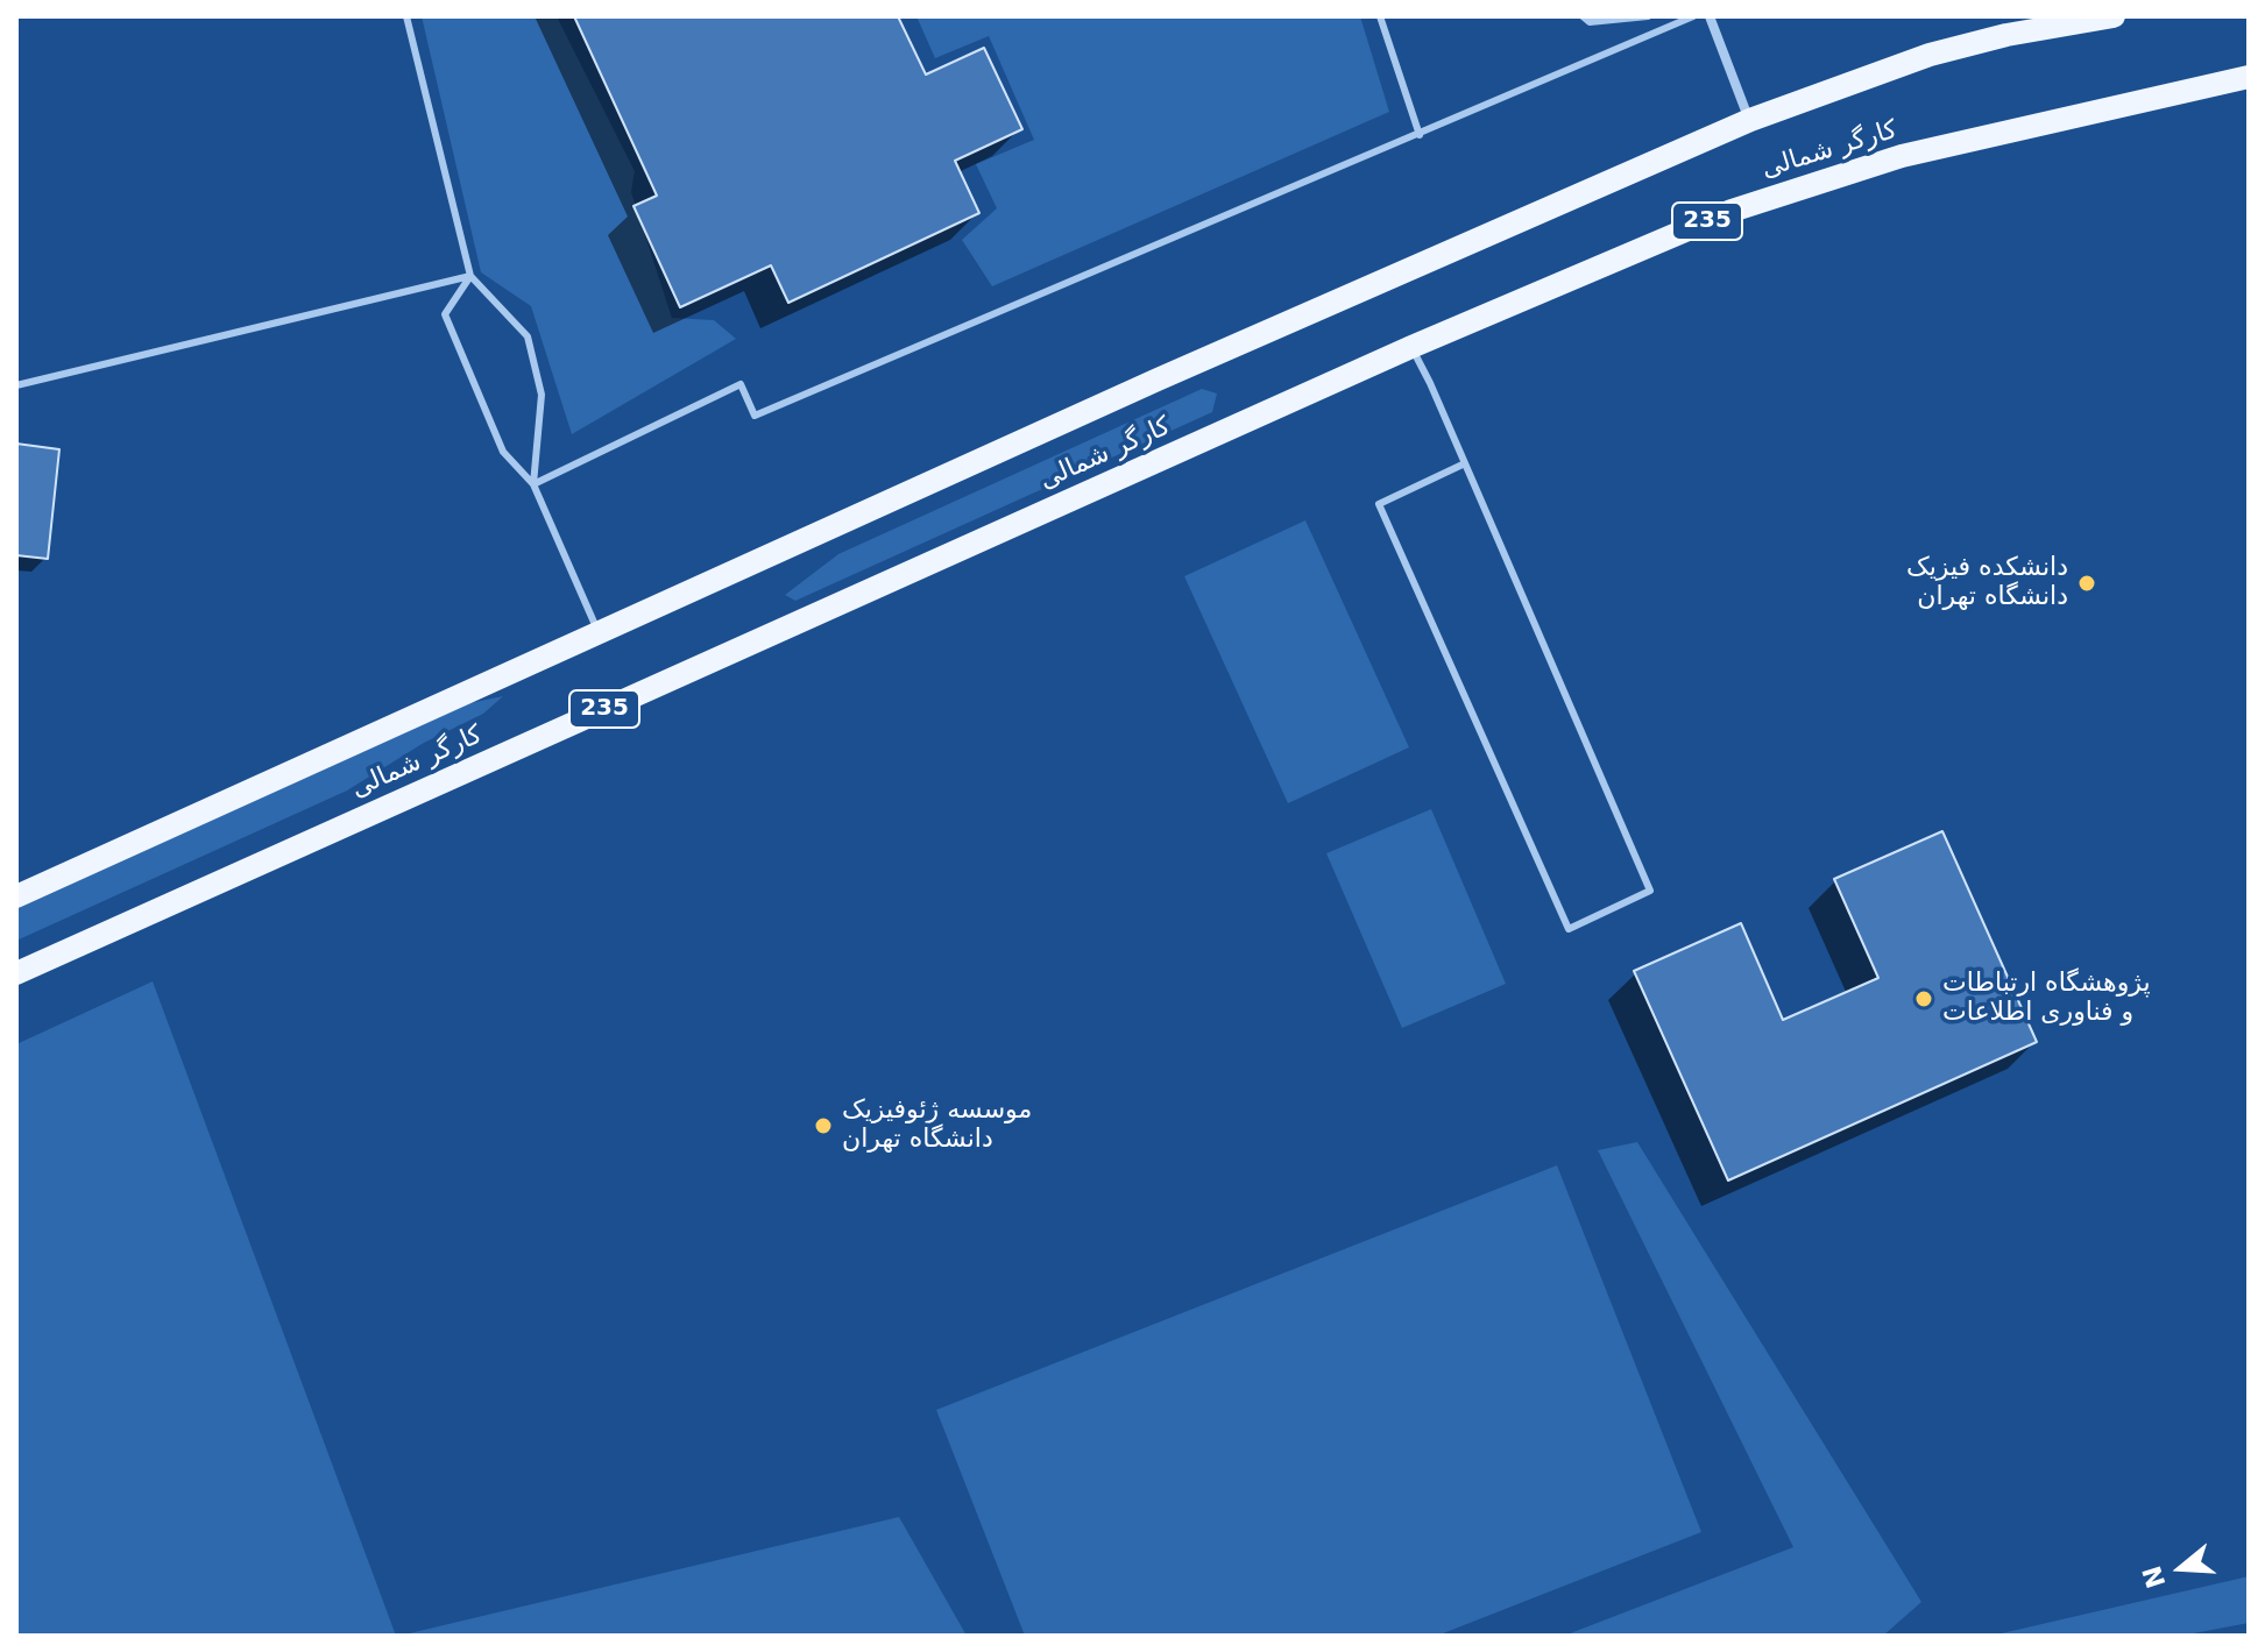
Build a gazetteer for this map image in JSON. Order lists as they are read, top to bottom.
{
  "streets": {
    "main road": ["کارگر شمالی", "235"]
  },
  "places": ["دانشکده فیزیک دانشگاه تهران", "پژوهشگاه ارتباطات و فناوری اطلاعات", "موسسه ژئوفیزیک دانشگاه تهران"],
  "north": "left"
}
